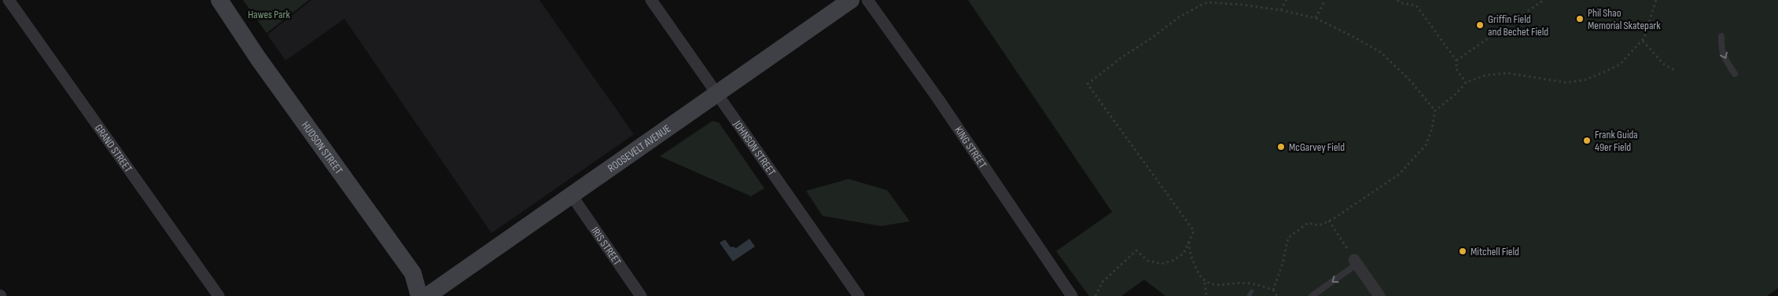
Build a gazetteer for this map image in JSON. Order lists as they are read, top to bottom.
{
  "streets": {
    "street": [
      "HUDSON STREET",
      "GRAND STREET",
      "KING STREET",
      "ROOSEVELT AVENUE",
      "JOHNSON STREET",
      "IRIS STREET"
    ]
  },
  "crossings": [
    ["ROOSEVELT AVENUE", "JOHNSON STREET"],
    ["ROOSEVELT AVENUE", "IRIS STREET"]
  ],
  "parks": ["Hawes Park"],
  "places": [
    "Phil Shao Memorial Skatepark",
    "Griffin Field and Bechet Field",
    "Frank Guida 49er Field",
    "McGarvey Field",
    "Mitchell Field"
  ]
}
